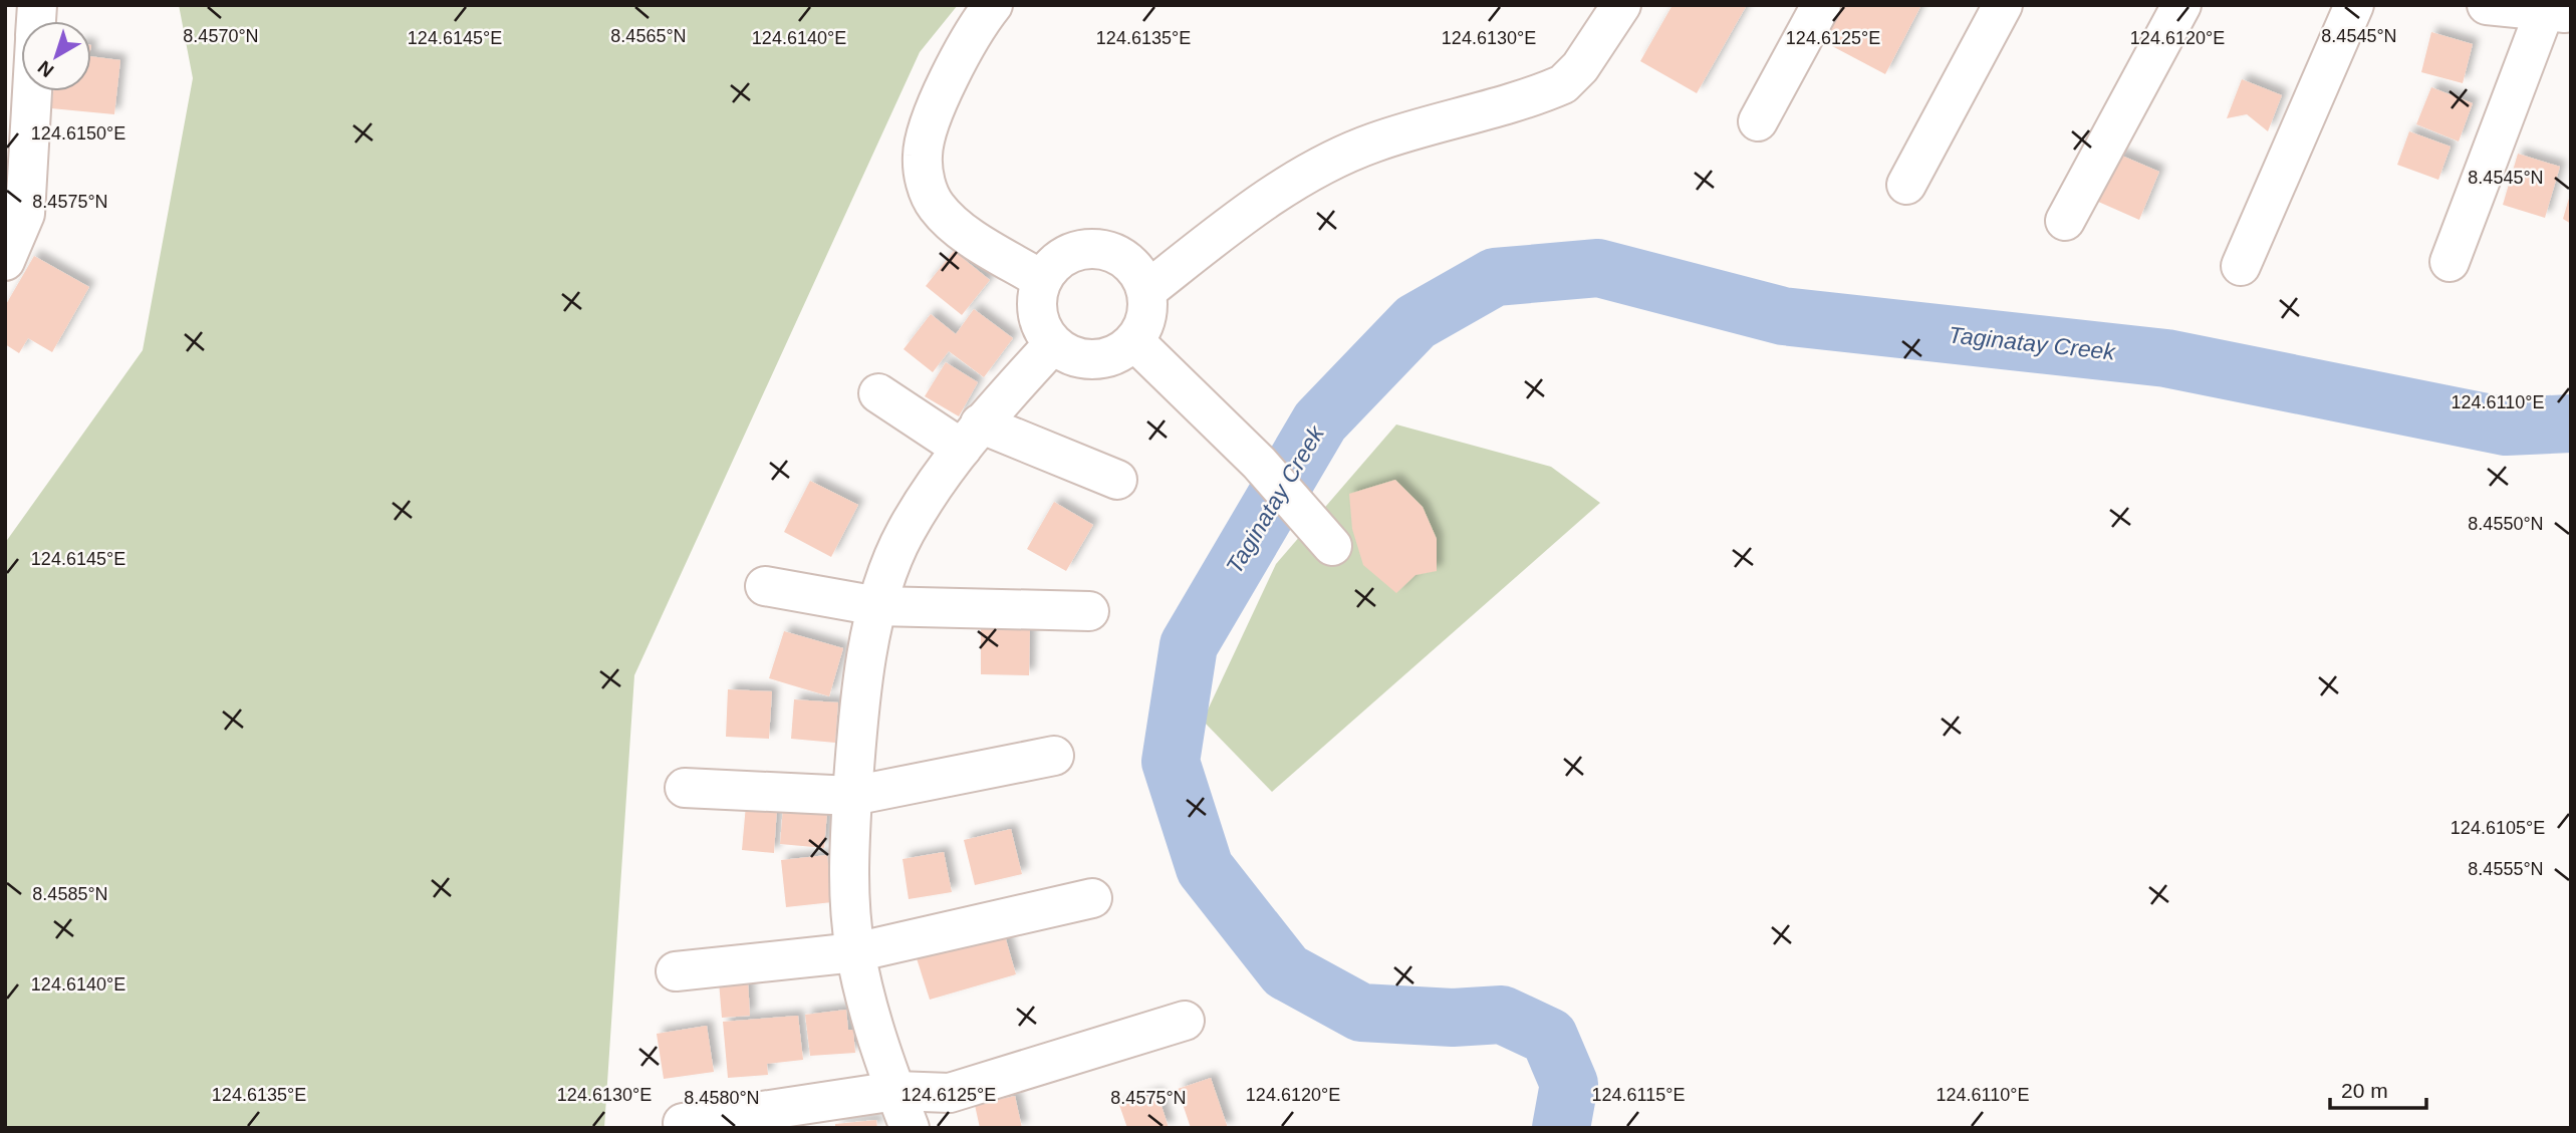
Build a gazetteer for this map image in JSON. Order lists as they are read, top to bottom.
{
  "water": ["Taginatay Creek"],
  "scale_bar": "20 m",
  "north": "bottom left",
  "coordinates": [
    "8.4545°N",
    "8.4570°N",
    "8.4565°N",
    "124.6145°E",
    "124.6140°E",
    "124.6135°E",
    "124.6130°E",
    "124.6125°E",
    "124.6120°E",
    "124.6150°E",
    "8.4575°N",
    "124.6110°E",
    "8.4550°N",
    "124.6105°E",
    "8.4555°N",
    "8.4585°N",
    "124.6115°E",
    "8.4580°N"
  ]
}
